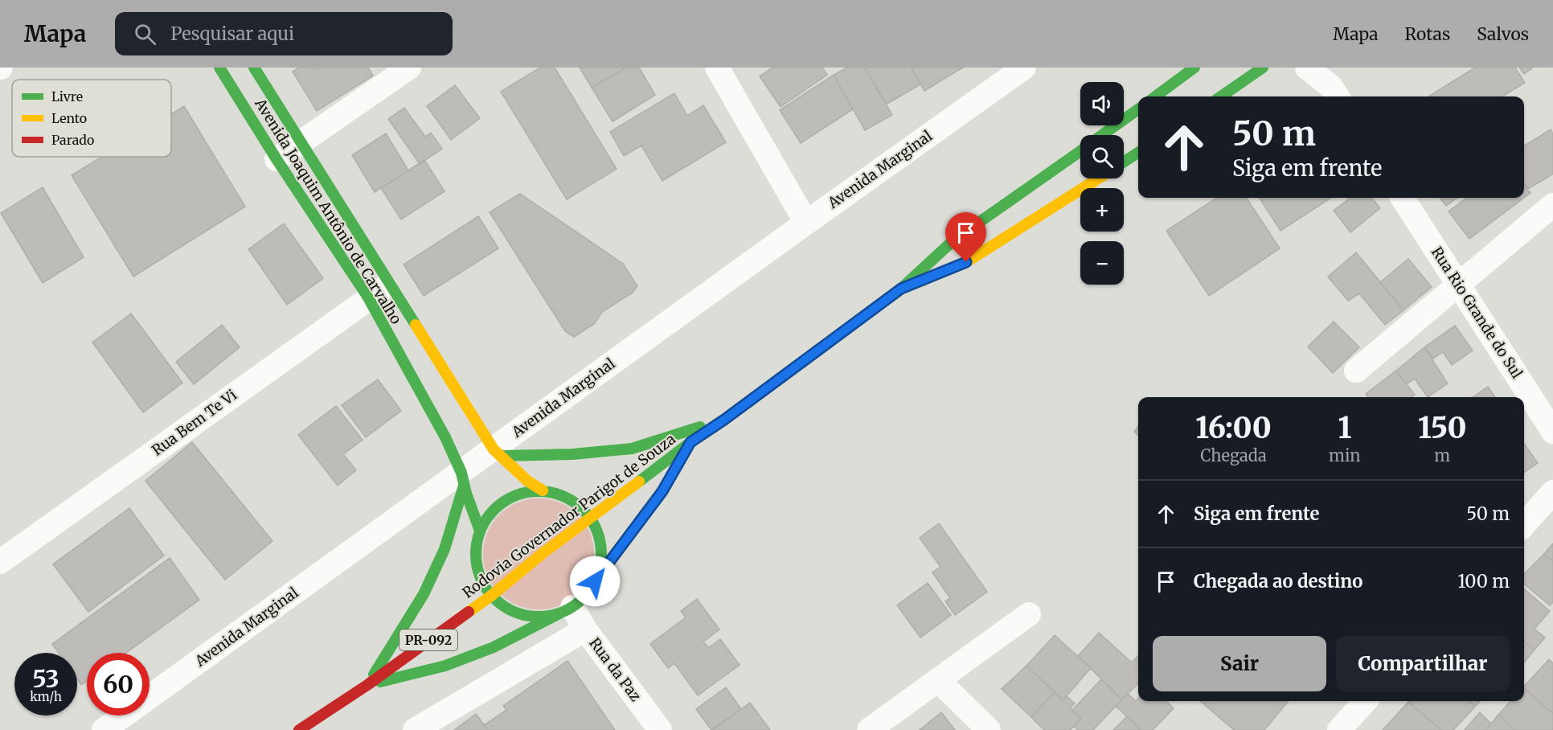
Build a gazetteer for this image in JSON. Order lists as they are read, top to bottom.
{
  "streets": {
    "main road": ["Avenida Joaquim Antônio de Carvalho", "Rodovia Governador Parigot de Souza", "PR-092"],
    "street": [
      "Avenida Marginal",
      "Rua Rio Grande do Sul",
      "Rua Bem Te Vi",
      "Rua da Paz"
    ]
  },
  "crossings": [
    ["Avenida Marginal", "Avenida Joaquim Antônio de Carvalho"],
    ["Avenida Joaquim Antônio de Carvalho", "Rua Bem Te Vi"]
  ],
  "legend": ["Livre", "Lento", "Parado"],
  "page": {
    "header": "Mapa",
    "search": "Pesquisar aqui",
    "nav": ["Mapa", "Rotas", "Salvos"],
    "map_buttons": ["+", "−"],
    "turn": ["50 m", "Siga em frente"],
    "eta": [
      "16:00",
      "Chegada",
      "1",
      "min",
      "150",
      "m"
    ],
    "list": [
      {
        "name": "Siga em frente",
        "value": "50 m"
      },
      {
        "name": "Chegada ao destino",
        "value": "100 m"
      }
    ],
    "buttons": ["Sair", "Compartilhar"],
    "speed": "53 km/h",
    "limit": "60"
  }
}
